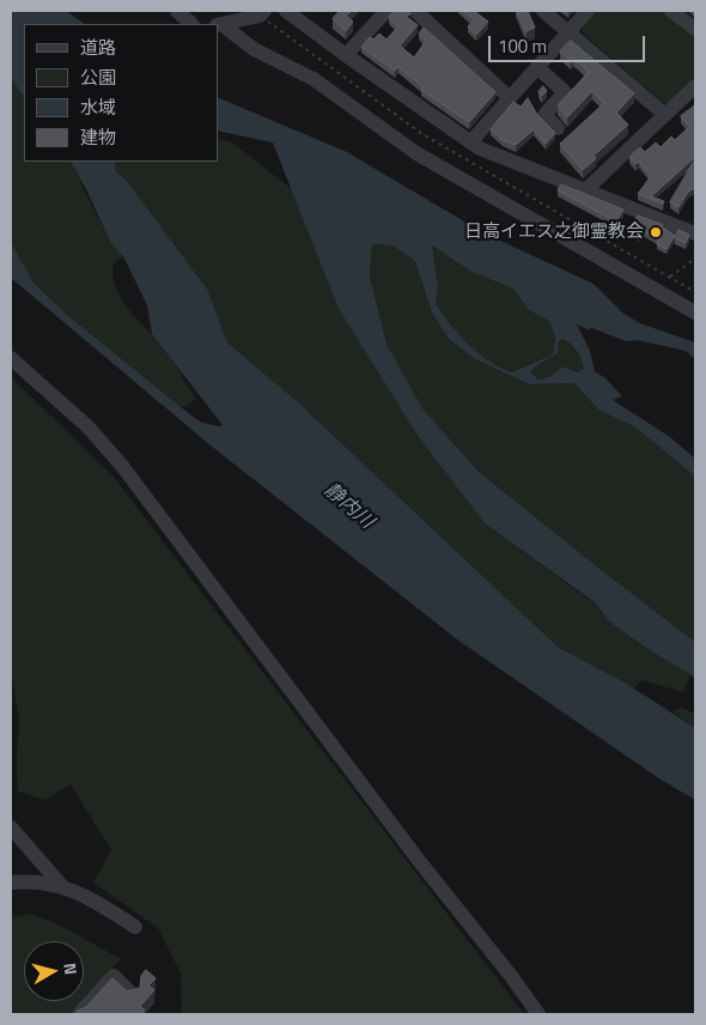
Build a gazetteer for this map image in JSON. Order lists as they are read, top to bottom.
{
  "water": ["静内川"],
  "places": ["日高イエス之御霊教会"],
  "legend": [
    "道路",
    "公園",
    "水域",
    "建物"
  ],
  "scale_bar": "100 m",
  "north": "right"
}
